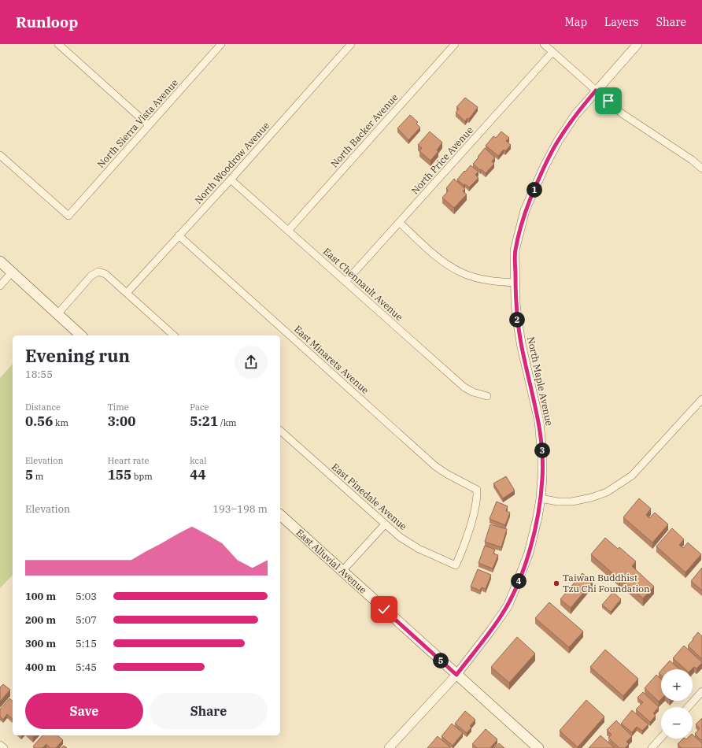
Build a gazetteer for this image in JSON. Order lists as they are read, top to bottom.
{
  "streets": {
    "main road": ["East Alluvial Avenue"],
    "street": [
      "North Sierra Vista Avenue",
      "North Backer Avenue",
      "North Price Avenue",
      "North Woodrow Avenue",
      "East Chennault Avenue",
      "East Minarets Avenue",
      "North Maple Avenue",
      "East Pinedale Avenue"
    ]
  },
  "crossings": [
    ["North Backer Avenue", "East Chennault Avenue"],
    ["North Price Avenue", "East Chennault Avenue"],
    ["North Woodrow Avenue", "East Chennault Avenue"],
    ["North Woodrow Avenue", "East Minarets Avenue"],
    ["East Minarets Avenue", "East Pinedale Avenue"],
    ["North Maple Avenue", "East Alluvial Avenue"]
  ],
  "places": ["Taiwan Buddhist Tzu Chi Foundation"],
  "page": {
    "header": "Runloop",
    "nav": ["Map", "Layers", "Share"],
    "pins": [
      "1",
      "2",
      "3",
      "4",
      "5"
    ],
    "heading": ["Evening run", "18:55"],
    "stats": [
      ["Distance", "0.56 km"],
      ["Time", "3:00"],
      ["Pace", "5:21 /km"],
      ["Elevation", "5 m"],
      ["Heart rate", "155 bpm"],
      ["kcal", "44"]
    ],
    "chart": ["Elevation", "193–198 m"],
    "list": [
      {
        "name": "100 m",
        "note": "5:03"
      },
      {
        "name": "200 m",
        "note": "5:07"
      },
      {
        "name": "300 m",
        "note": "5:15"
      },
      {
        "name": "400 m",
        "note": "5:45"
      }
    ],
    "map_buttons": ["+", "−"],
    "buttons": ["Save", "Share"]
  }
}
